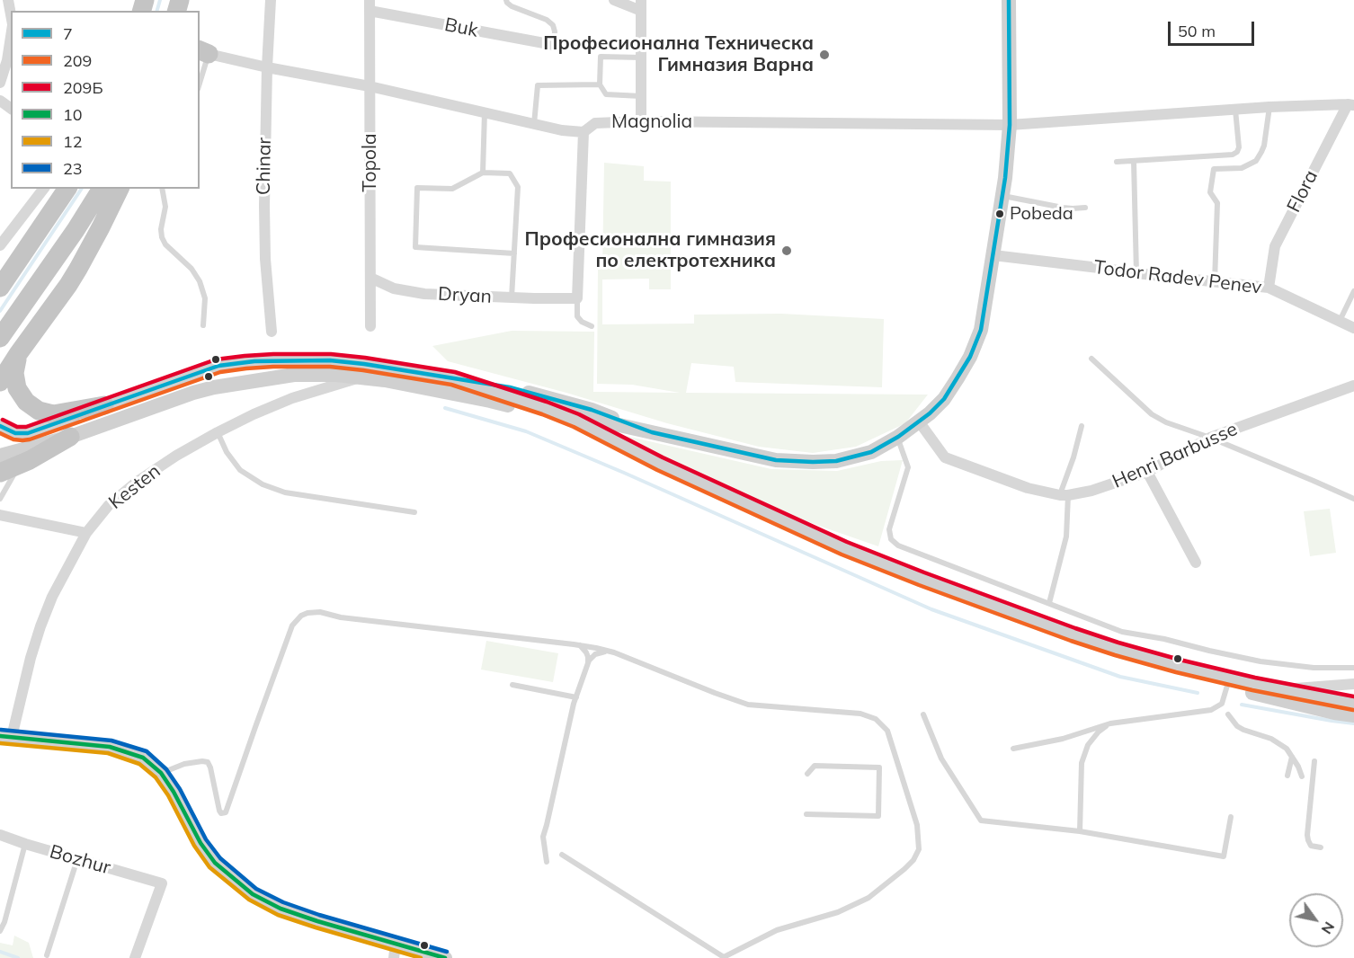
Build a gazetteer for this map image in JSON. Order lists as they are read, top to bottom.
{
  "streets": {
    "street": [
      "Buk",
      "Magnolia",
      "Topola",
      "Chinar",
      "Flora",
      "Todor Radev Penev",
      "Dryan",
      "Henri Barbusse",
      "Kesten",
      "Bozhur"
    ]
  },
  "crossings": [
    ["Buk", "Topola"],
    ["Magnolia", "Topola"],
    ["Magnolia", "Chinar"],
    ["Magnolia", "Flora"],
    ["Topola", "Dryan"],
    ["Flora", "Todor Radev Penev"]
  ],
  "places": ["Професионална Техническа Гимназия Варна", "Pobeda", "Професионална гимназия по електротехника"],
  "lines": [
    "transit line 7",
    "transit line 209Б",
    "transit line 209",
    "transit line 23",
    "transit line 10",
    "transit line 12"
  ],
  "legend": [
    "7",
    "209",
    "209Б",
    "10",
    "12",
    "23"
  ],
  "scale_bar": "50 m",
  "north": "bottom right"
}
